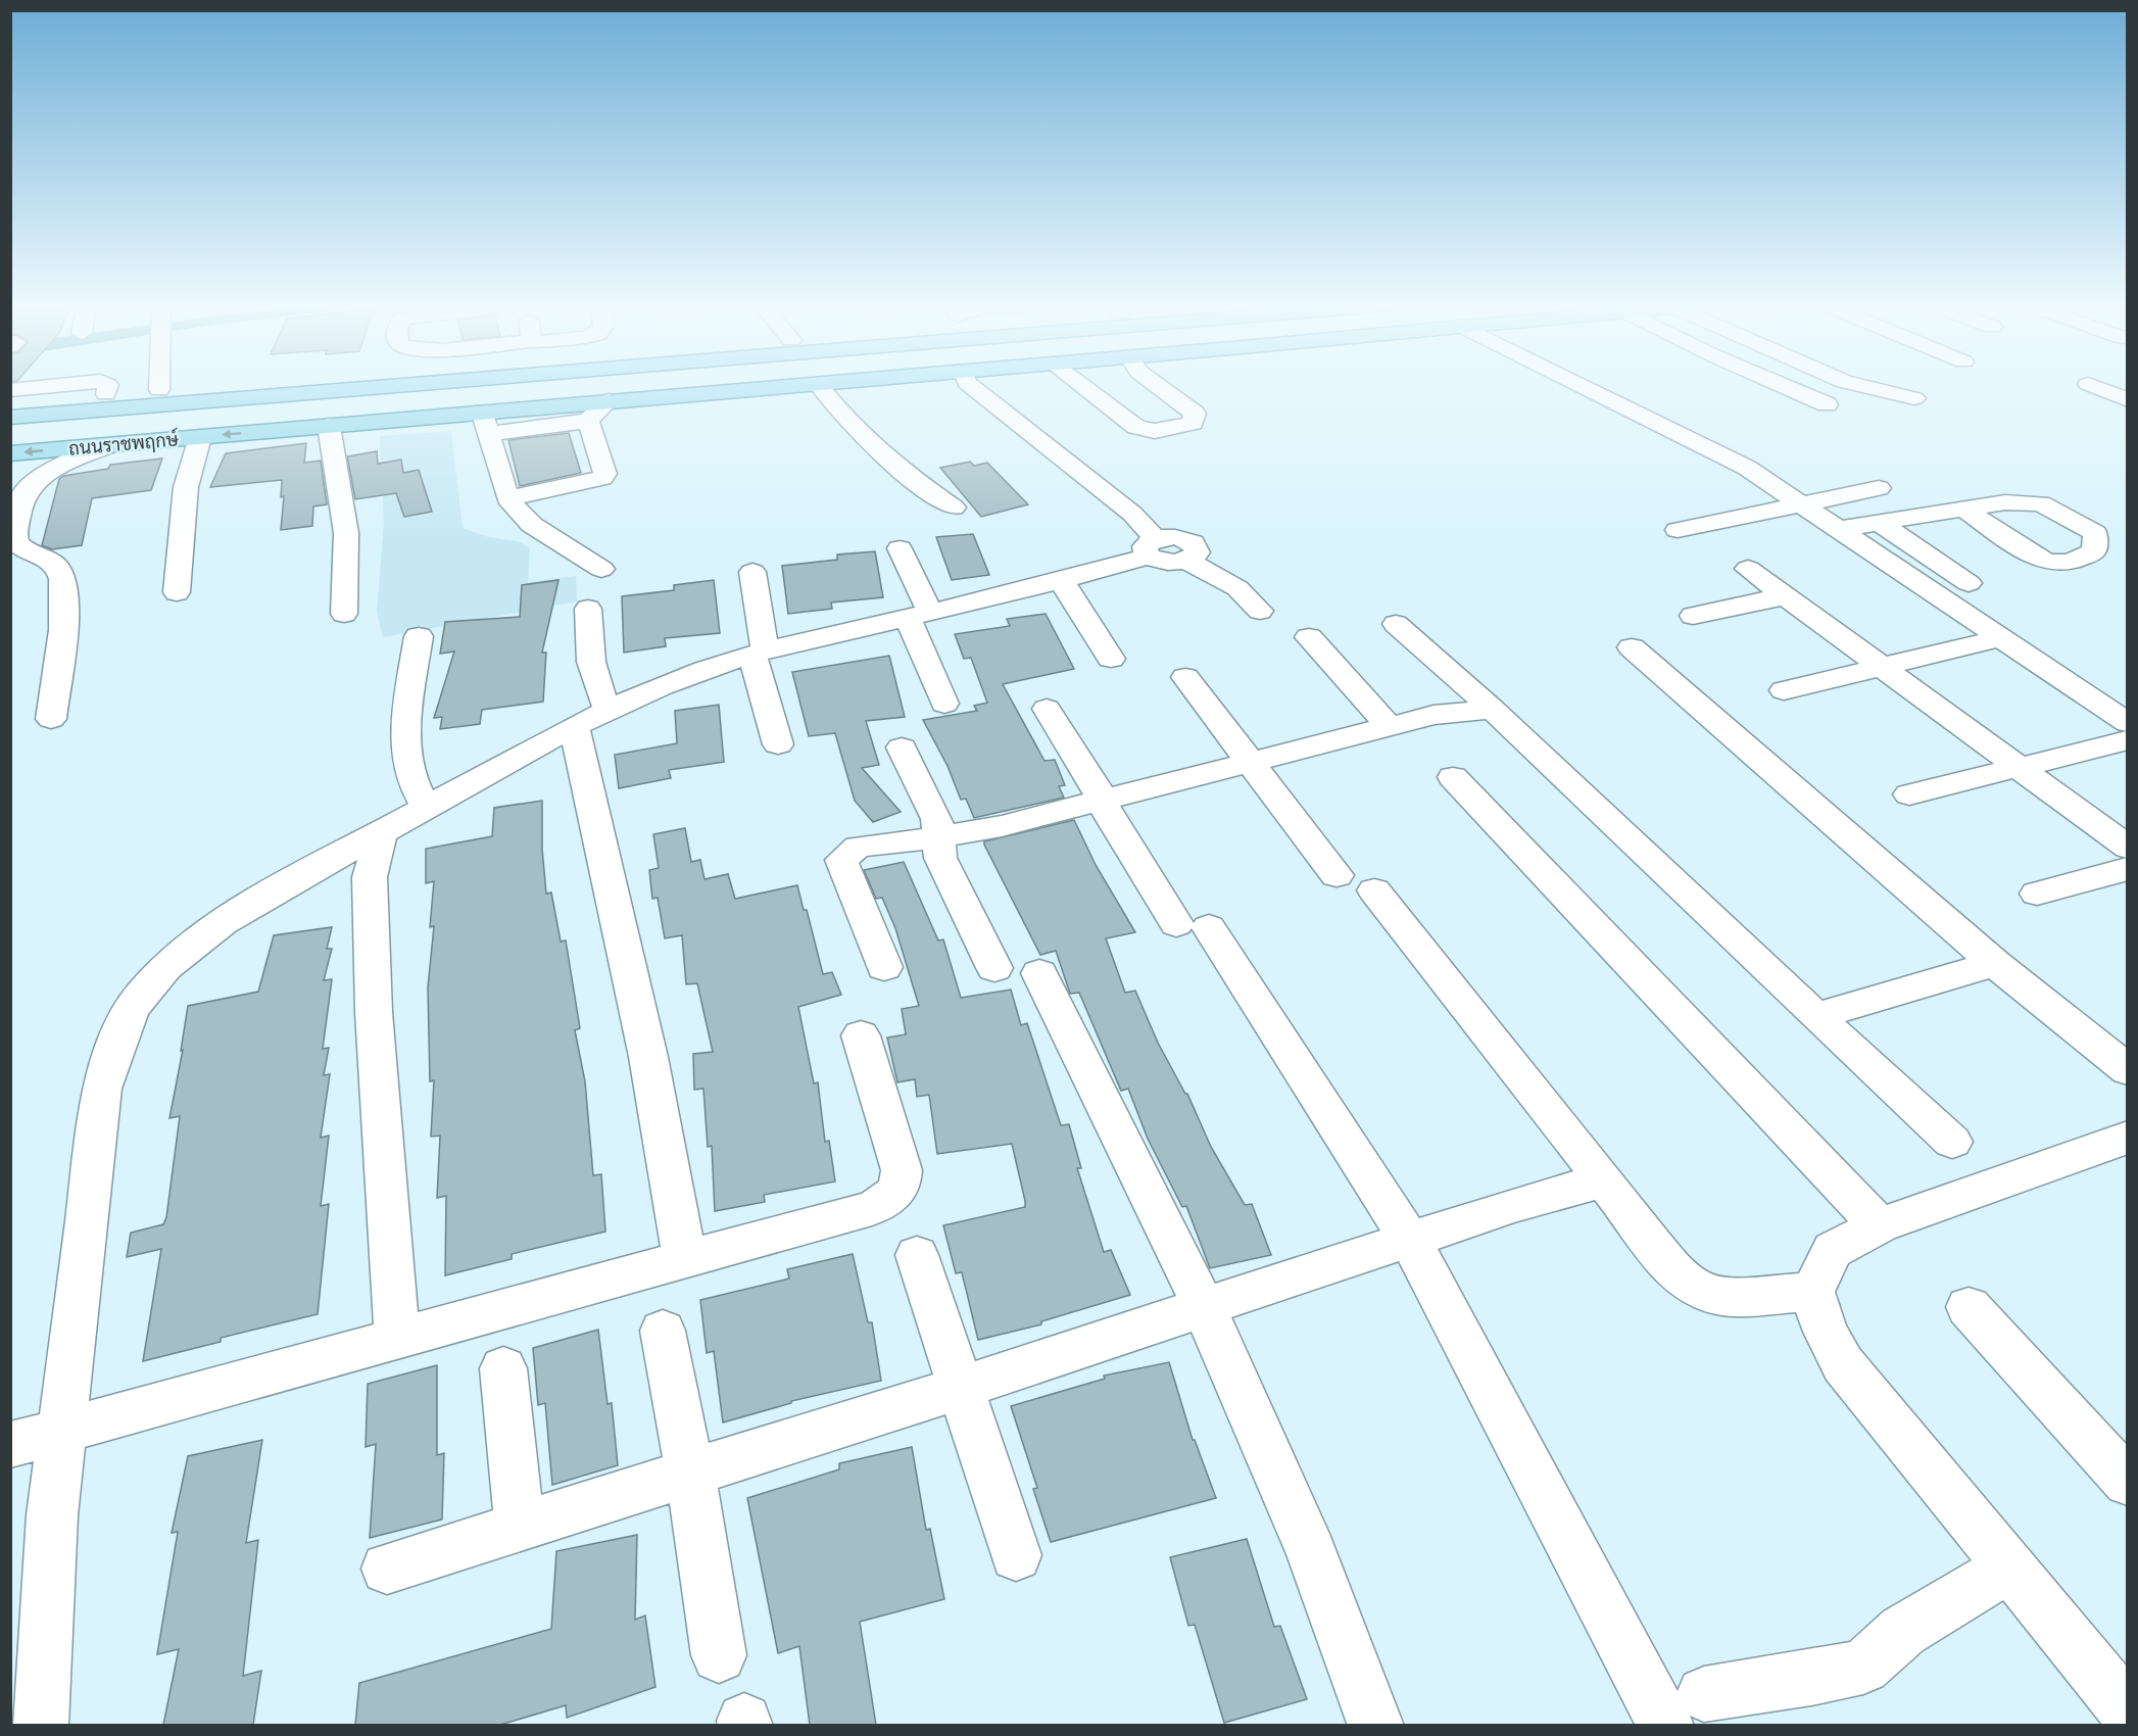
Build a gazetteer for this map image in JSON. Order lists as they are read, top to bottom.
{
  "streets": {
    "main road": ["ถนนราชพฤกษ์"]
  }
}
